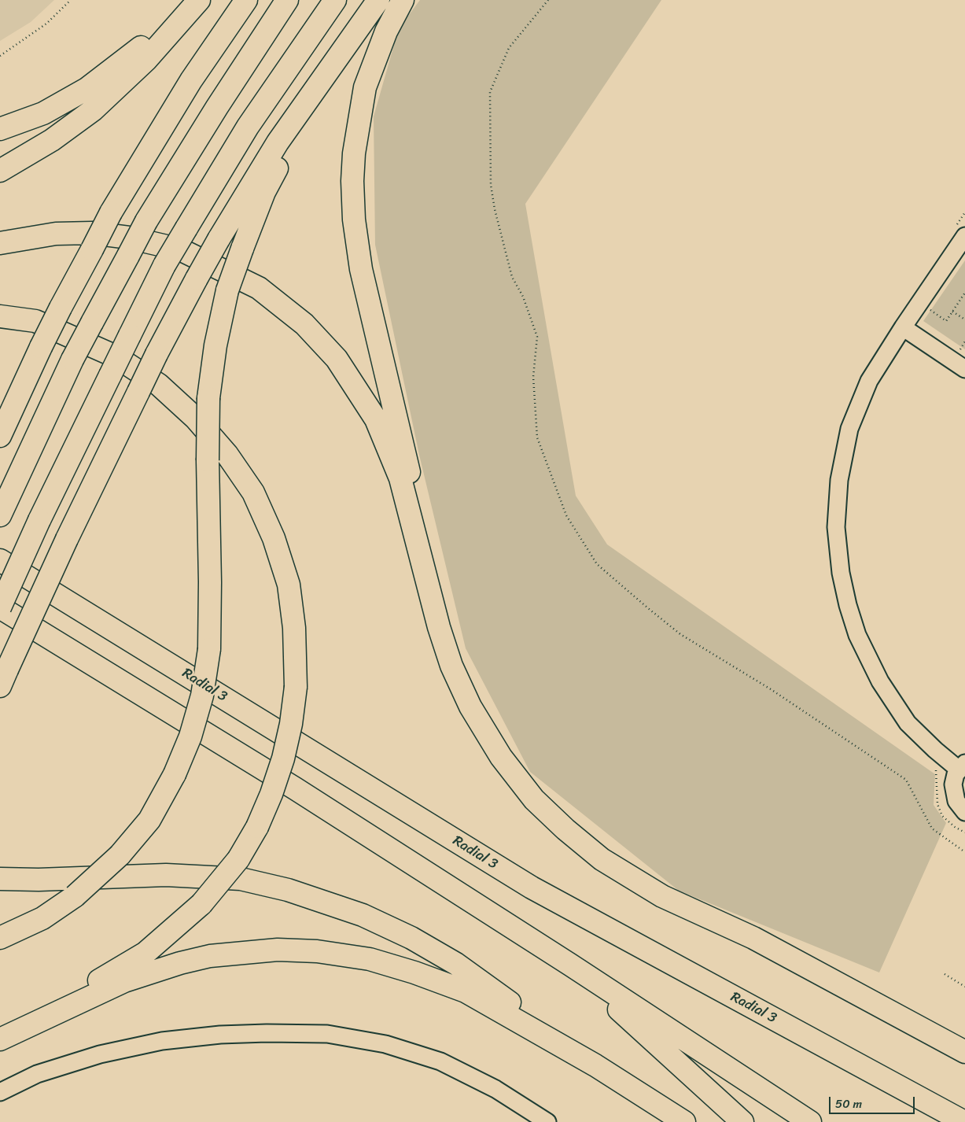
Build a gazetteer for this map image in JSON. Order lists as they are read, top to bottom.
{
  "streets": {
    "highway": ["Radial 3"]
  },
  "scale_bar": "50 m"
}
